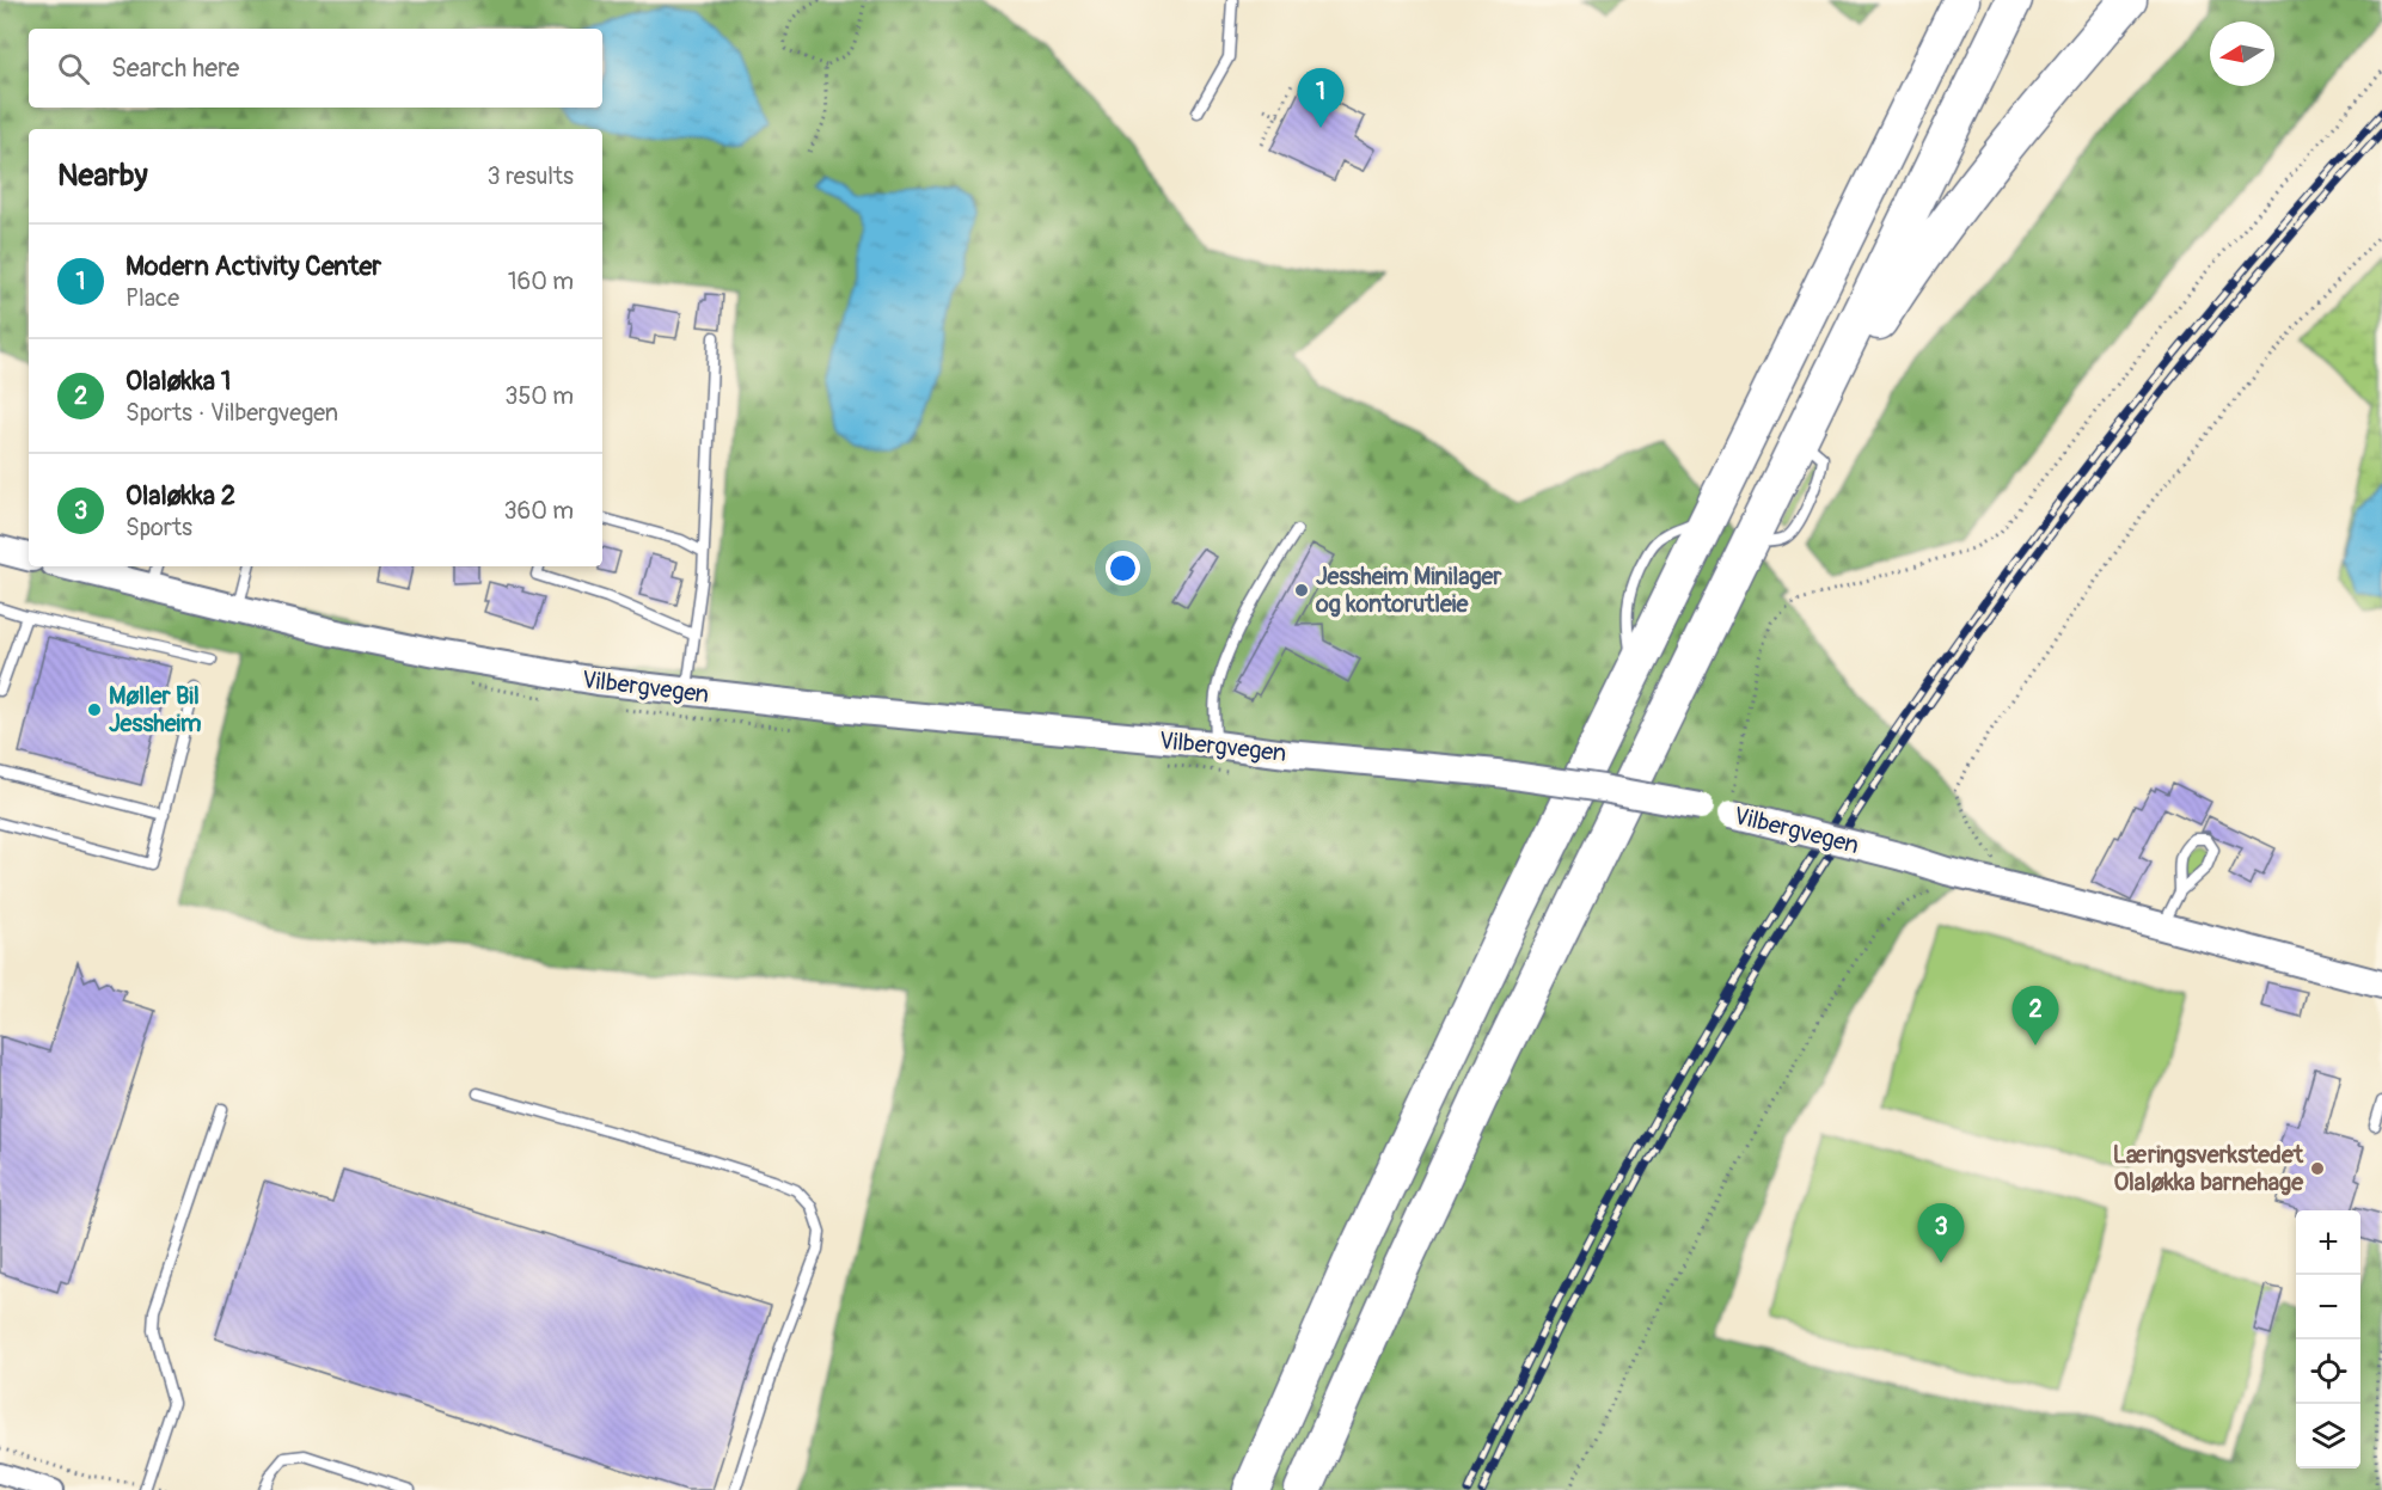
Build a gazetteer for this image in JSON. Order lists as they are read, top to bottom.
{
  "streets": {
    "main road": ["Vilbergvegen"]
  },
  "places": ["Jessheim Minilager og kontorutleie", "Møller Bil Jessheim", "Læringsverkstedet Olaløkka barnehage"],
  "north": "left",
  "page": {
    "search": "Search here",
    "pins": ["1", "2", "3"],
    "heading": ["Nearby", "3 results"],
    "list": [
      {
        "mark": "1",
        "name": "Modern Activity Center",
        "note": "Place",
        "value": "160 m"
      },
      {
        "mark": "2",
        "name": "Olaløkka 1",
        "note": "Sports · Vilbergvegen",
        "value": "350 m"
      },
      {
        "mark": "3",
        "name": "Olaløkka 2",
        "note": "Sports",
        "value": "360 m"
      }
    ],
    "map_buttons": ["+", "−"]
  }
}
